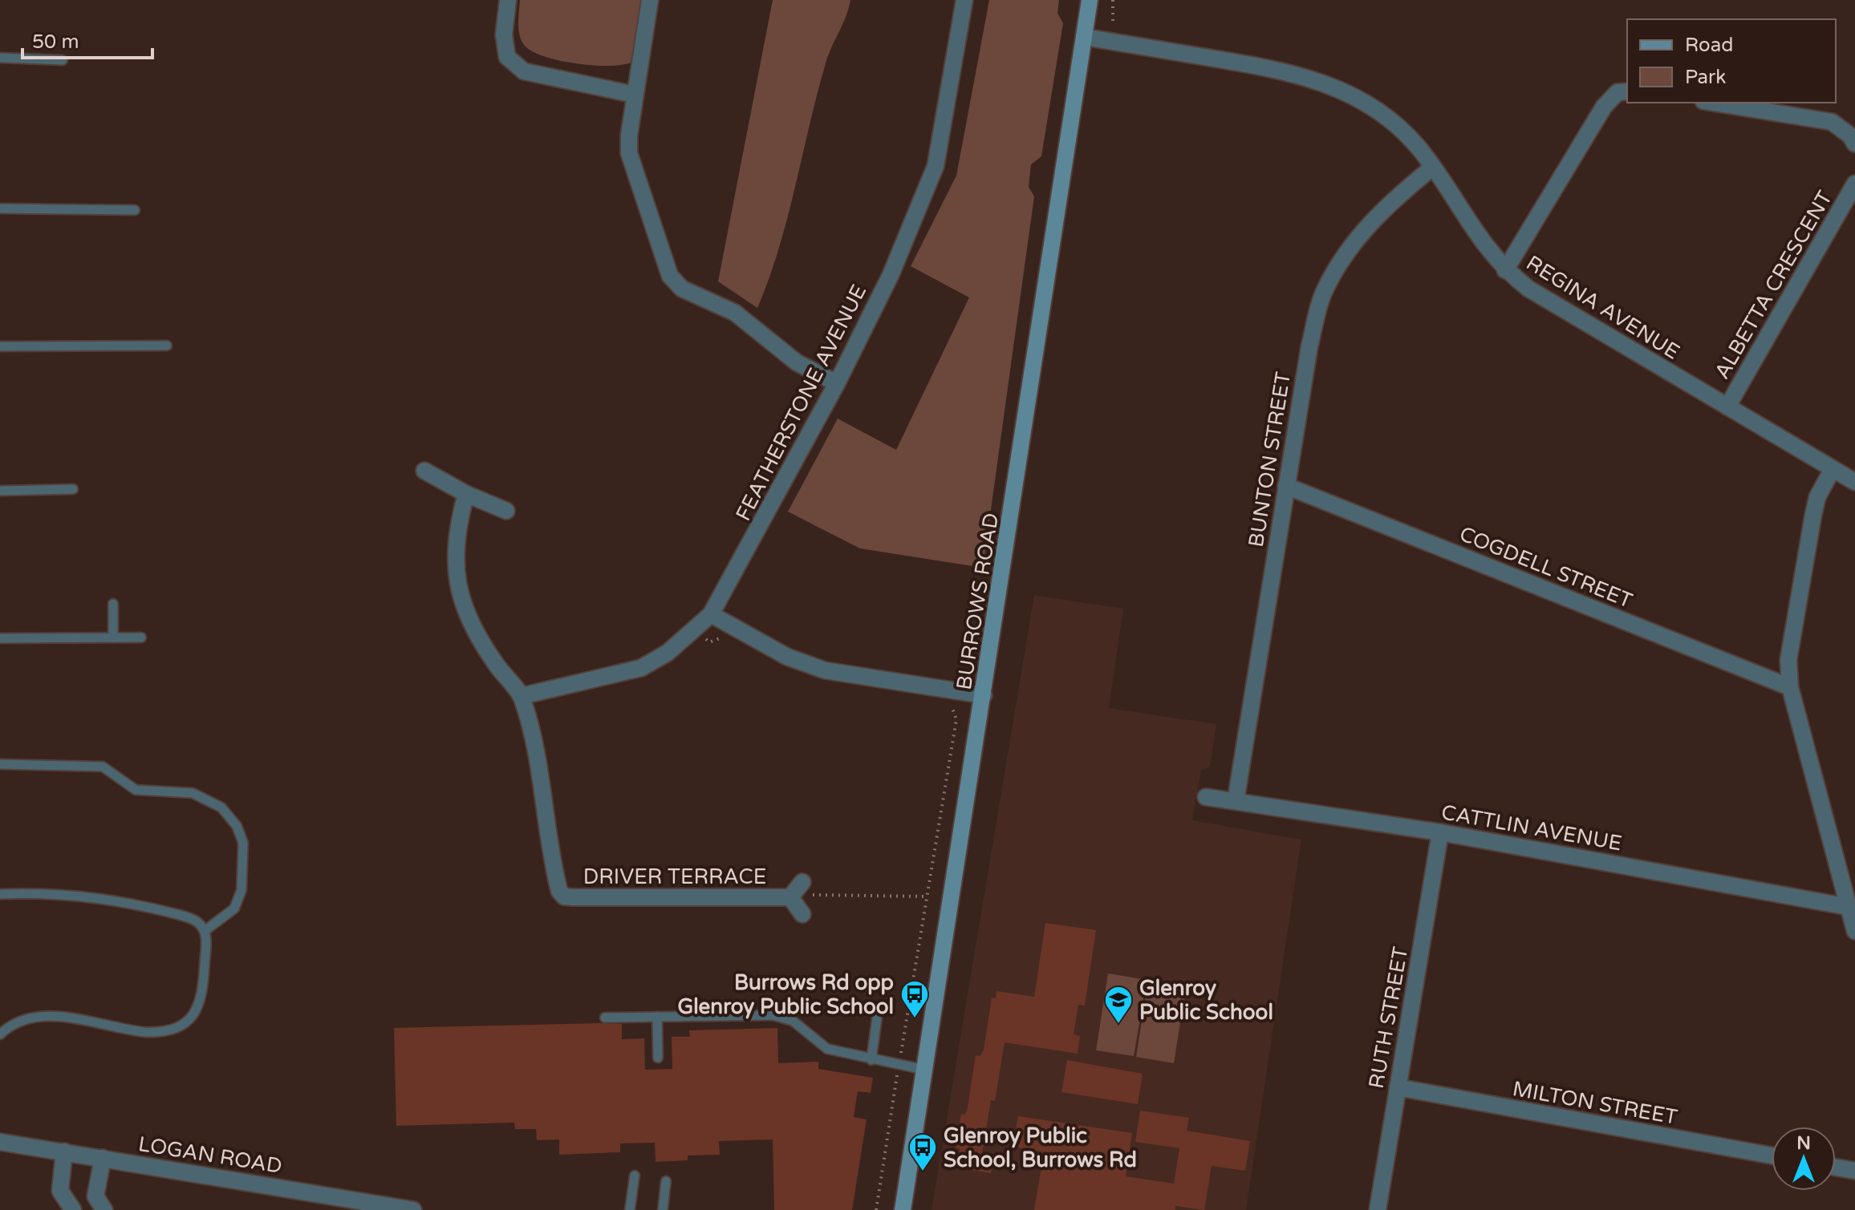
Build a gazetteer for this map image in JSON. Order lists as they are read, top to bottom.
{
  "streets": {
    "main road": ["BURROWS ROAD"],
    "street": [
      "ALBETTA CRESCENT",
      "REGINA AVENUE",
      "FEATHERSTONE AVENUE",
      "BUNTON STREET",
      "COGDELL STREET",
      "CATTLIN AVENUE",
      "DRIVER TERRACE",
      "RUTH STREET",
      "MILTON STREET",
      "LOGAN ROAD"
    ]
  },
  "crossings": [
    ["ALBETTA CRESCENT", "REGINA AVENUE"],
    ["REGINA AVENUE", "BUNTON STREET"],
    ["REGINA AVENUE", "BURROWS ROAD"],
    ["FEATHERSTONE AVENUE", "DRIVER TERRACE"],
    ["BUNTON STREET", "COGDELL STREET"],
    ["BUNTON STREET", "CATTLIN AVENUE"],
    ["CATTLIN AVENUE", "RUTH STREET"],
    ["RUTH STREET", "MILTON STREET"]
  ],
  "places": {
    "bus stop": ["Burrows Rd opp Glenroy Public School", "Glenroy Public School, Burrows Rd"],
    "school or university": ["Glenroy Public School"]
  },
  "legend": ["Road", "Park"],
  "scale_bar": "50 m",
  "north": "top"
}
